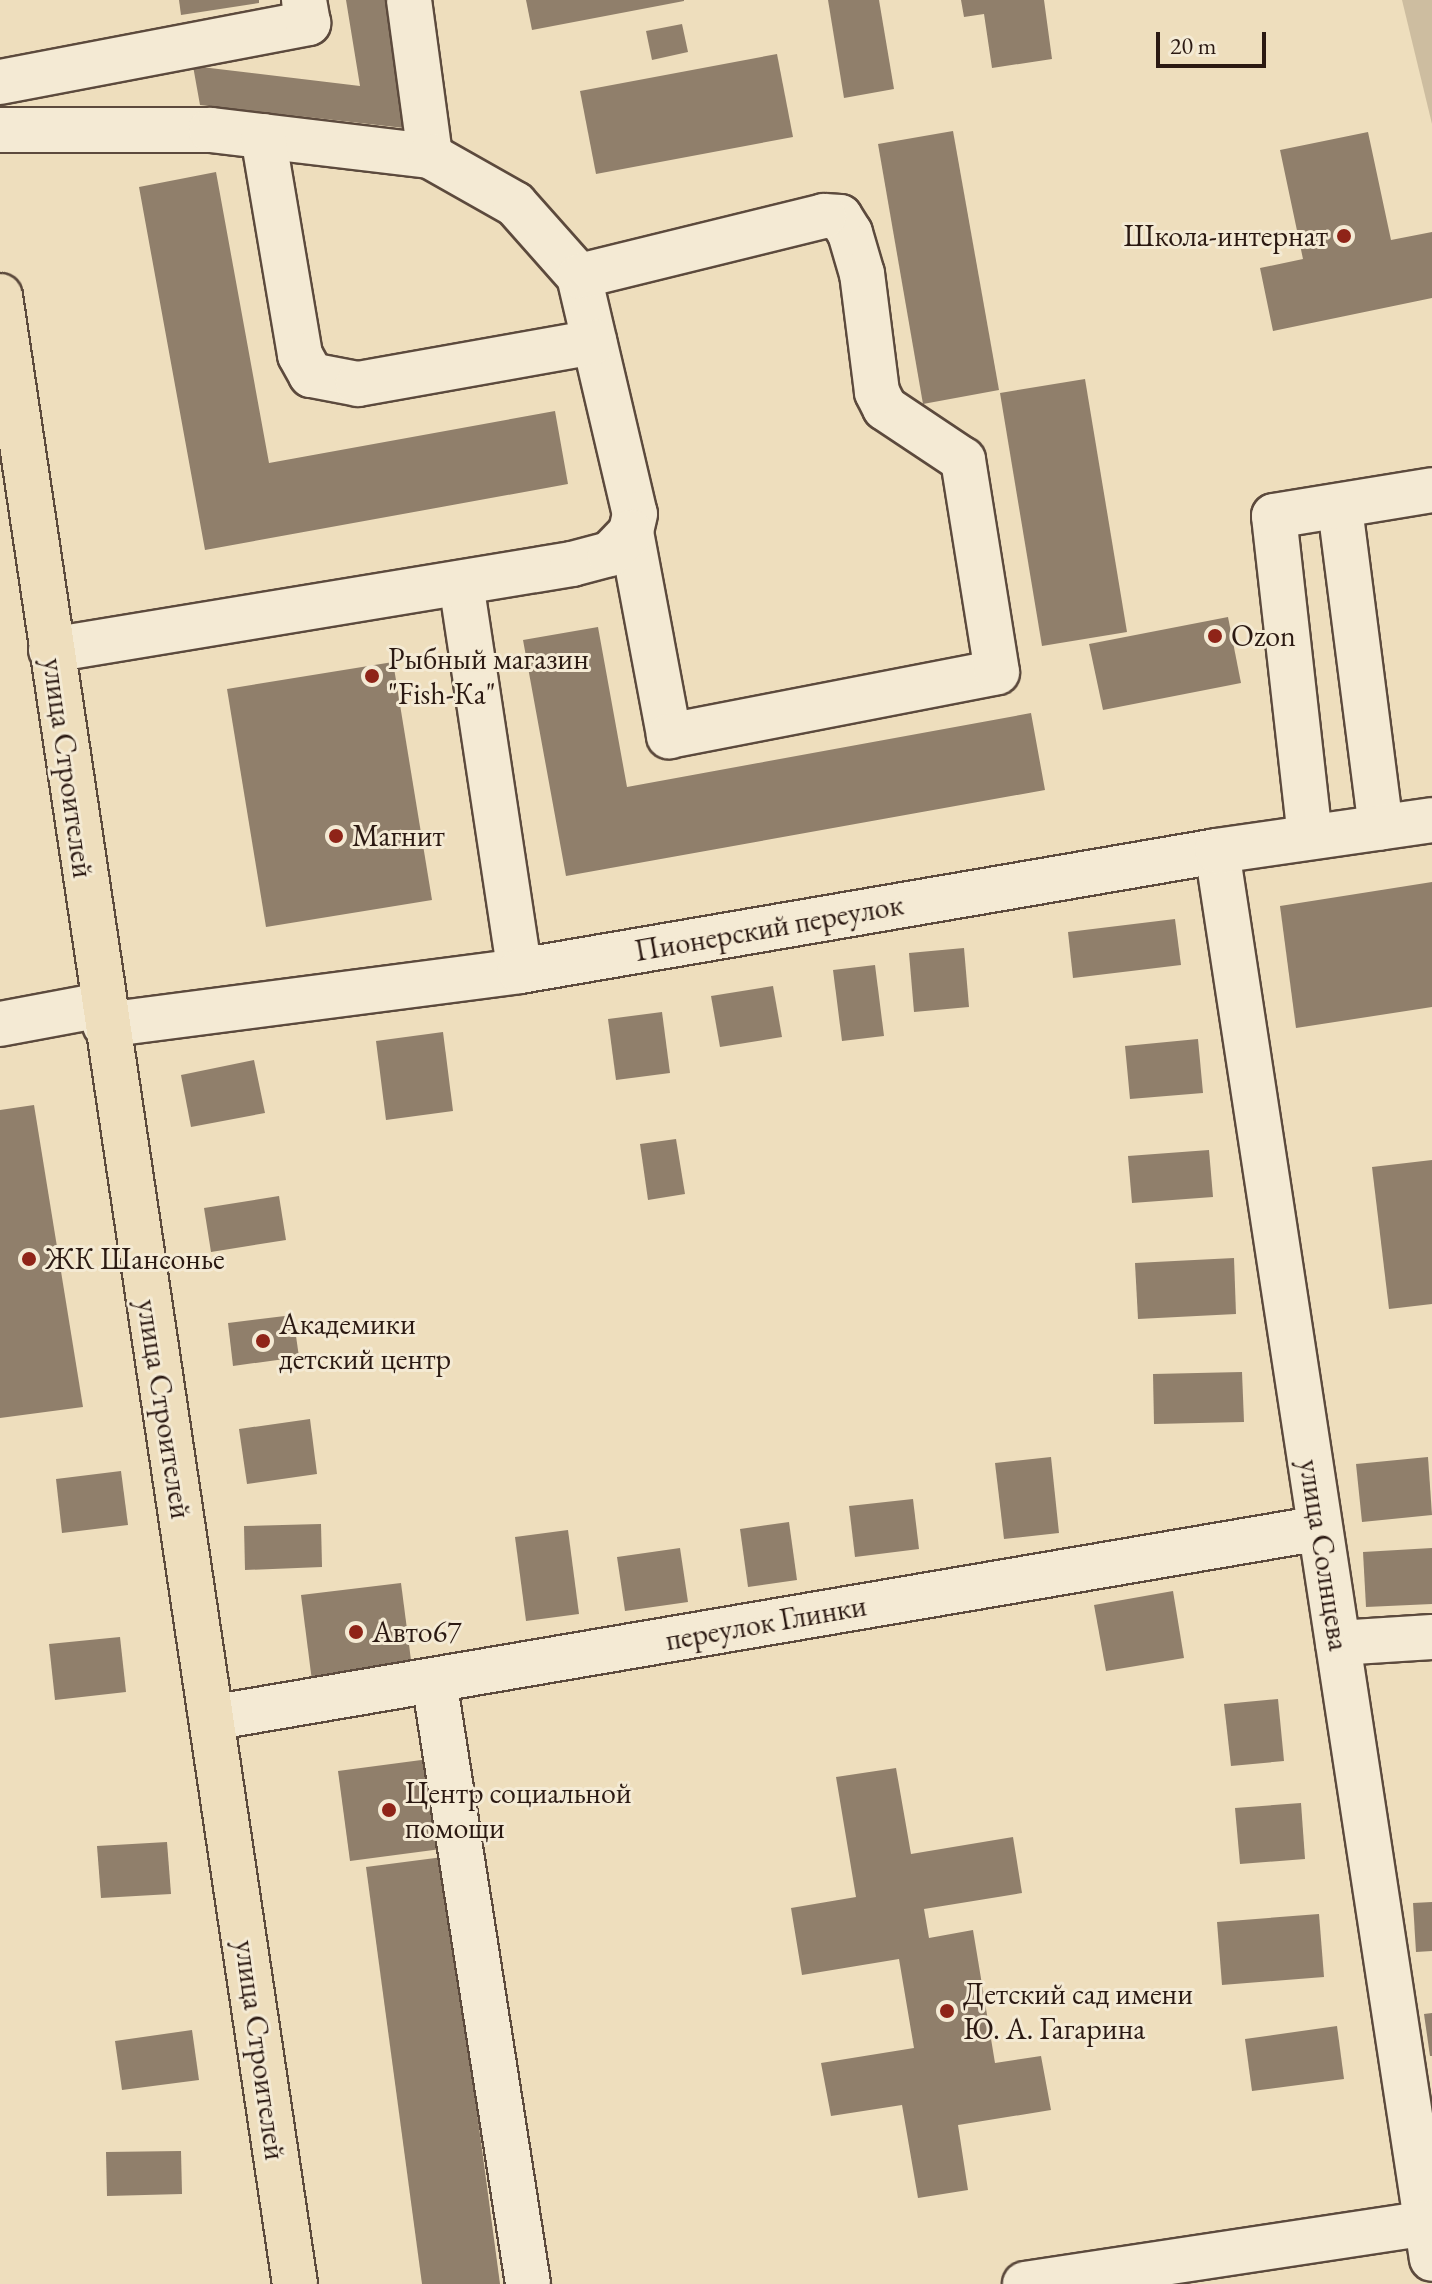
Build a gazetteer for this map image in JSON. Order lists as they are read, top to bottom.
{
  "streets": {
    "main road": ["улица Строителей"],
    "street": ["Пионерский переулок", "улица Солнцева", "переулок Глинки"]
  },
  "crossings": [
    ["улица Строителей", "Пионерский переулок"],
    ["улица Строителей", "переулок Глинки"],
    ["Пионерский переулок", "улица Солнцева"],
    ["улица Солнцева", "переулок Глинки"]
  ],
  "places": [
    "Школа-интернат",
    "Ozon",
    "Рыбный магазин \"Fish-Ка\"",
    "Магнит",
    "ЖК Шансонье",
    "Академики детский центр",
    "Авто67",
    "Центр социальной помощи",
    "Детский сад имени Ю. А. Гагарина"
  ],
  "scale_bar": "20 m"
}
